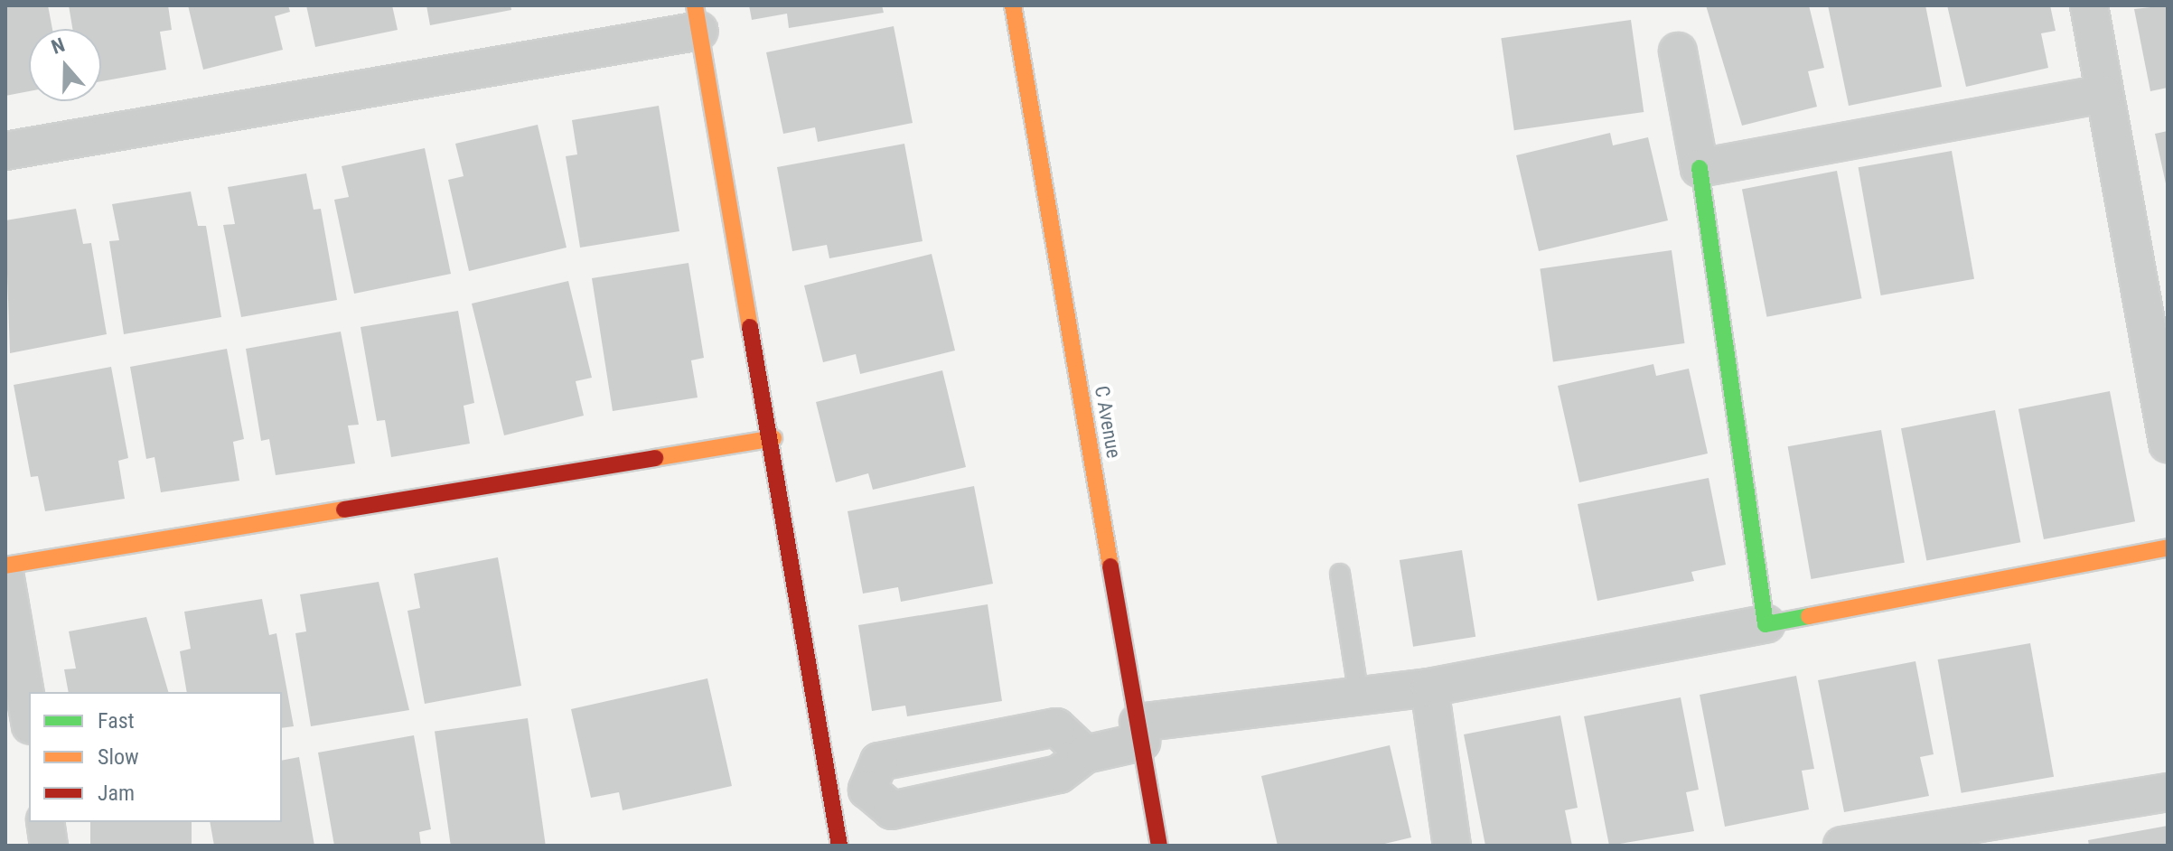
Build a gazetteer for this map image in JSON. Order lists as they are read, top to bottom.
{
  "streets": {
    "street": ["C Avenue"]
  },
  "legend": ["Fast", "Slow", "Jam"],
  "north": "top"
}
